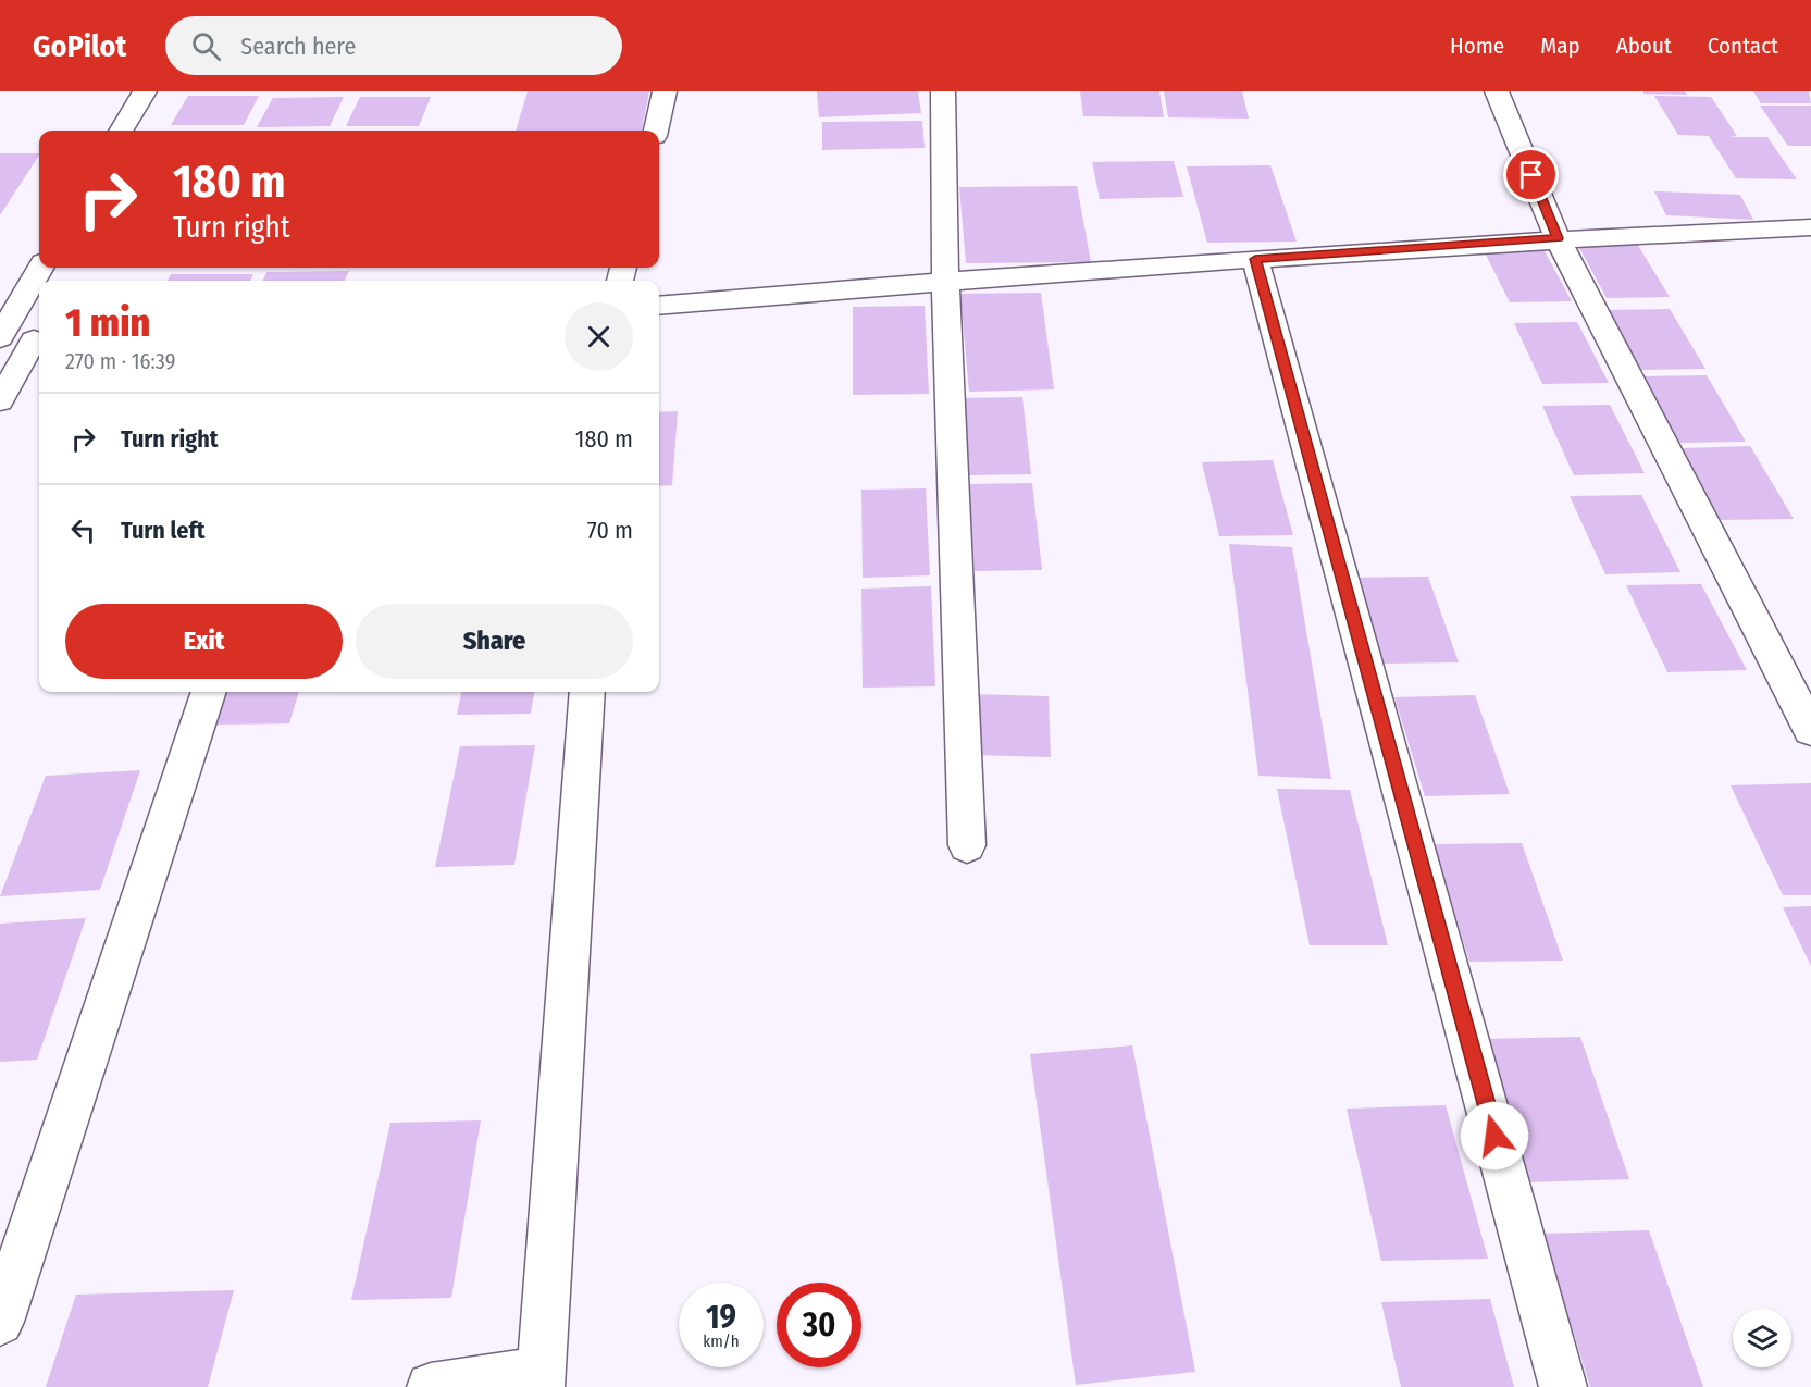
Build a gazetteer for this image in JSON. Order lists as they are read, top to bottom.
{
  "page": {
    "header": "GoPilot",
    "search": "Search here",
    "nav": [
      "Home",
      "Map",
      "About",
      "Contact"
    ],
    "turn": ["180 m", "Turn right"],
    "heading": ["1 min", "270 m · 16:39"],
    "list": [
      {
        "name": "Turn right",
        "value": "180 m"
      },
      {
        "name": "Turn left",
        "value": "70 m"
      }
    ],
    "buttons": ["Exit", "Share"],
    "speed": "19 km/h",
    "limit": "30"
  }
}
